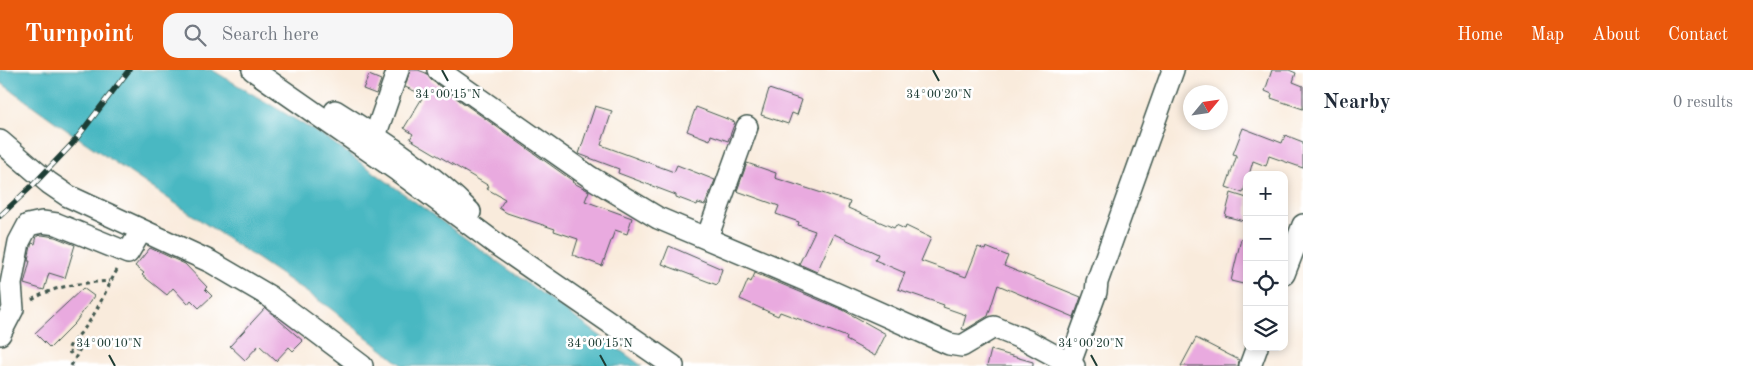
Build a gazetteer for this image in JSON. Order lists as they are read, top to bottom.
{
  "north": "top right",
  "page": {
    "header": "Turnpoint",
    "search": "Search here",
    "nav": [
      "Home",
      "Map",
      "About",
      "Contact"
    ],
    "heading": ["Nearby", "0 results"],
    "map_buttons": ["+", "−"]
  },
  "coordinates": ["34°00'15\"N", "34°00'20\"N", "34°00'10\"N"]
}
